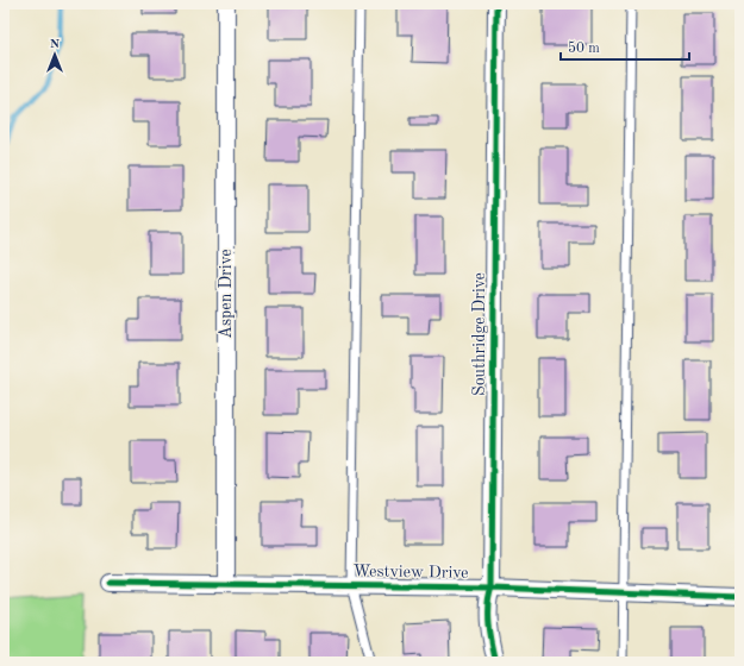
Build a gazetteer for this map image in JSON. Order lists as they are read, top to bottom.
{
  "streets": {
    "street": ["Aspen Drive", "Southridge Drive", "Westview Drive"]
  },
  "crossings": [
    ["Aspen Drive", "Westview Drive"],
    ["Southridge Drive", "Westview Drive"]
  ],
  "scale_bar": "50 m",
  "north": "top"
}
